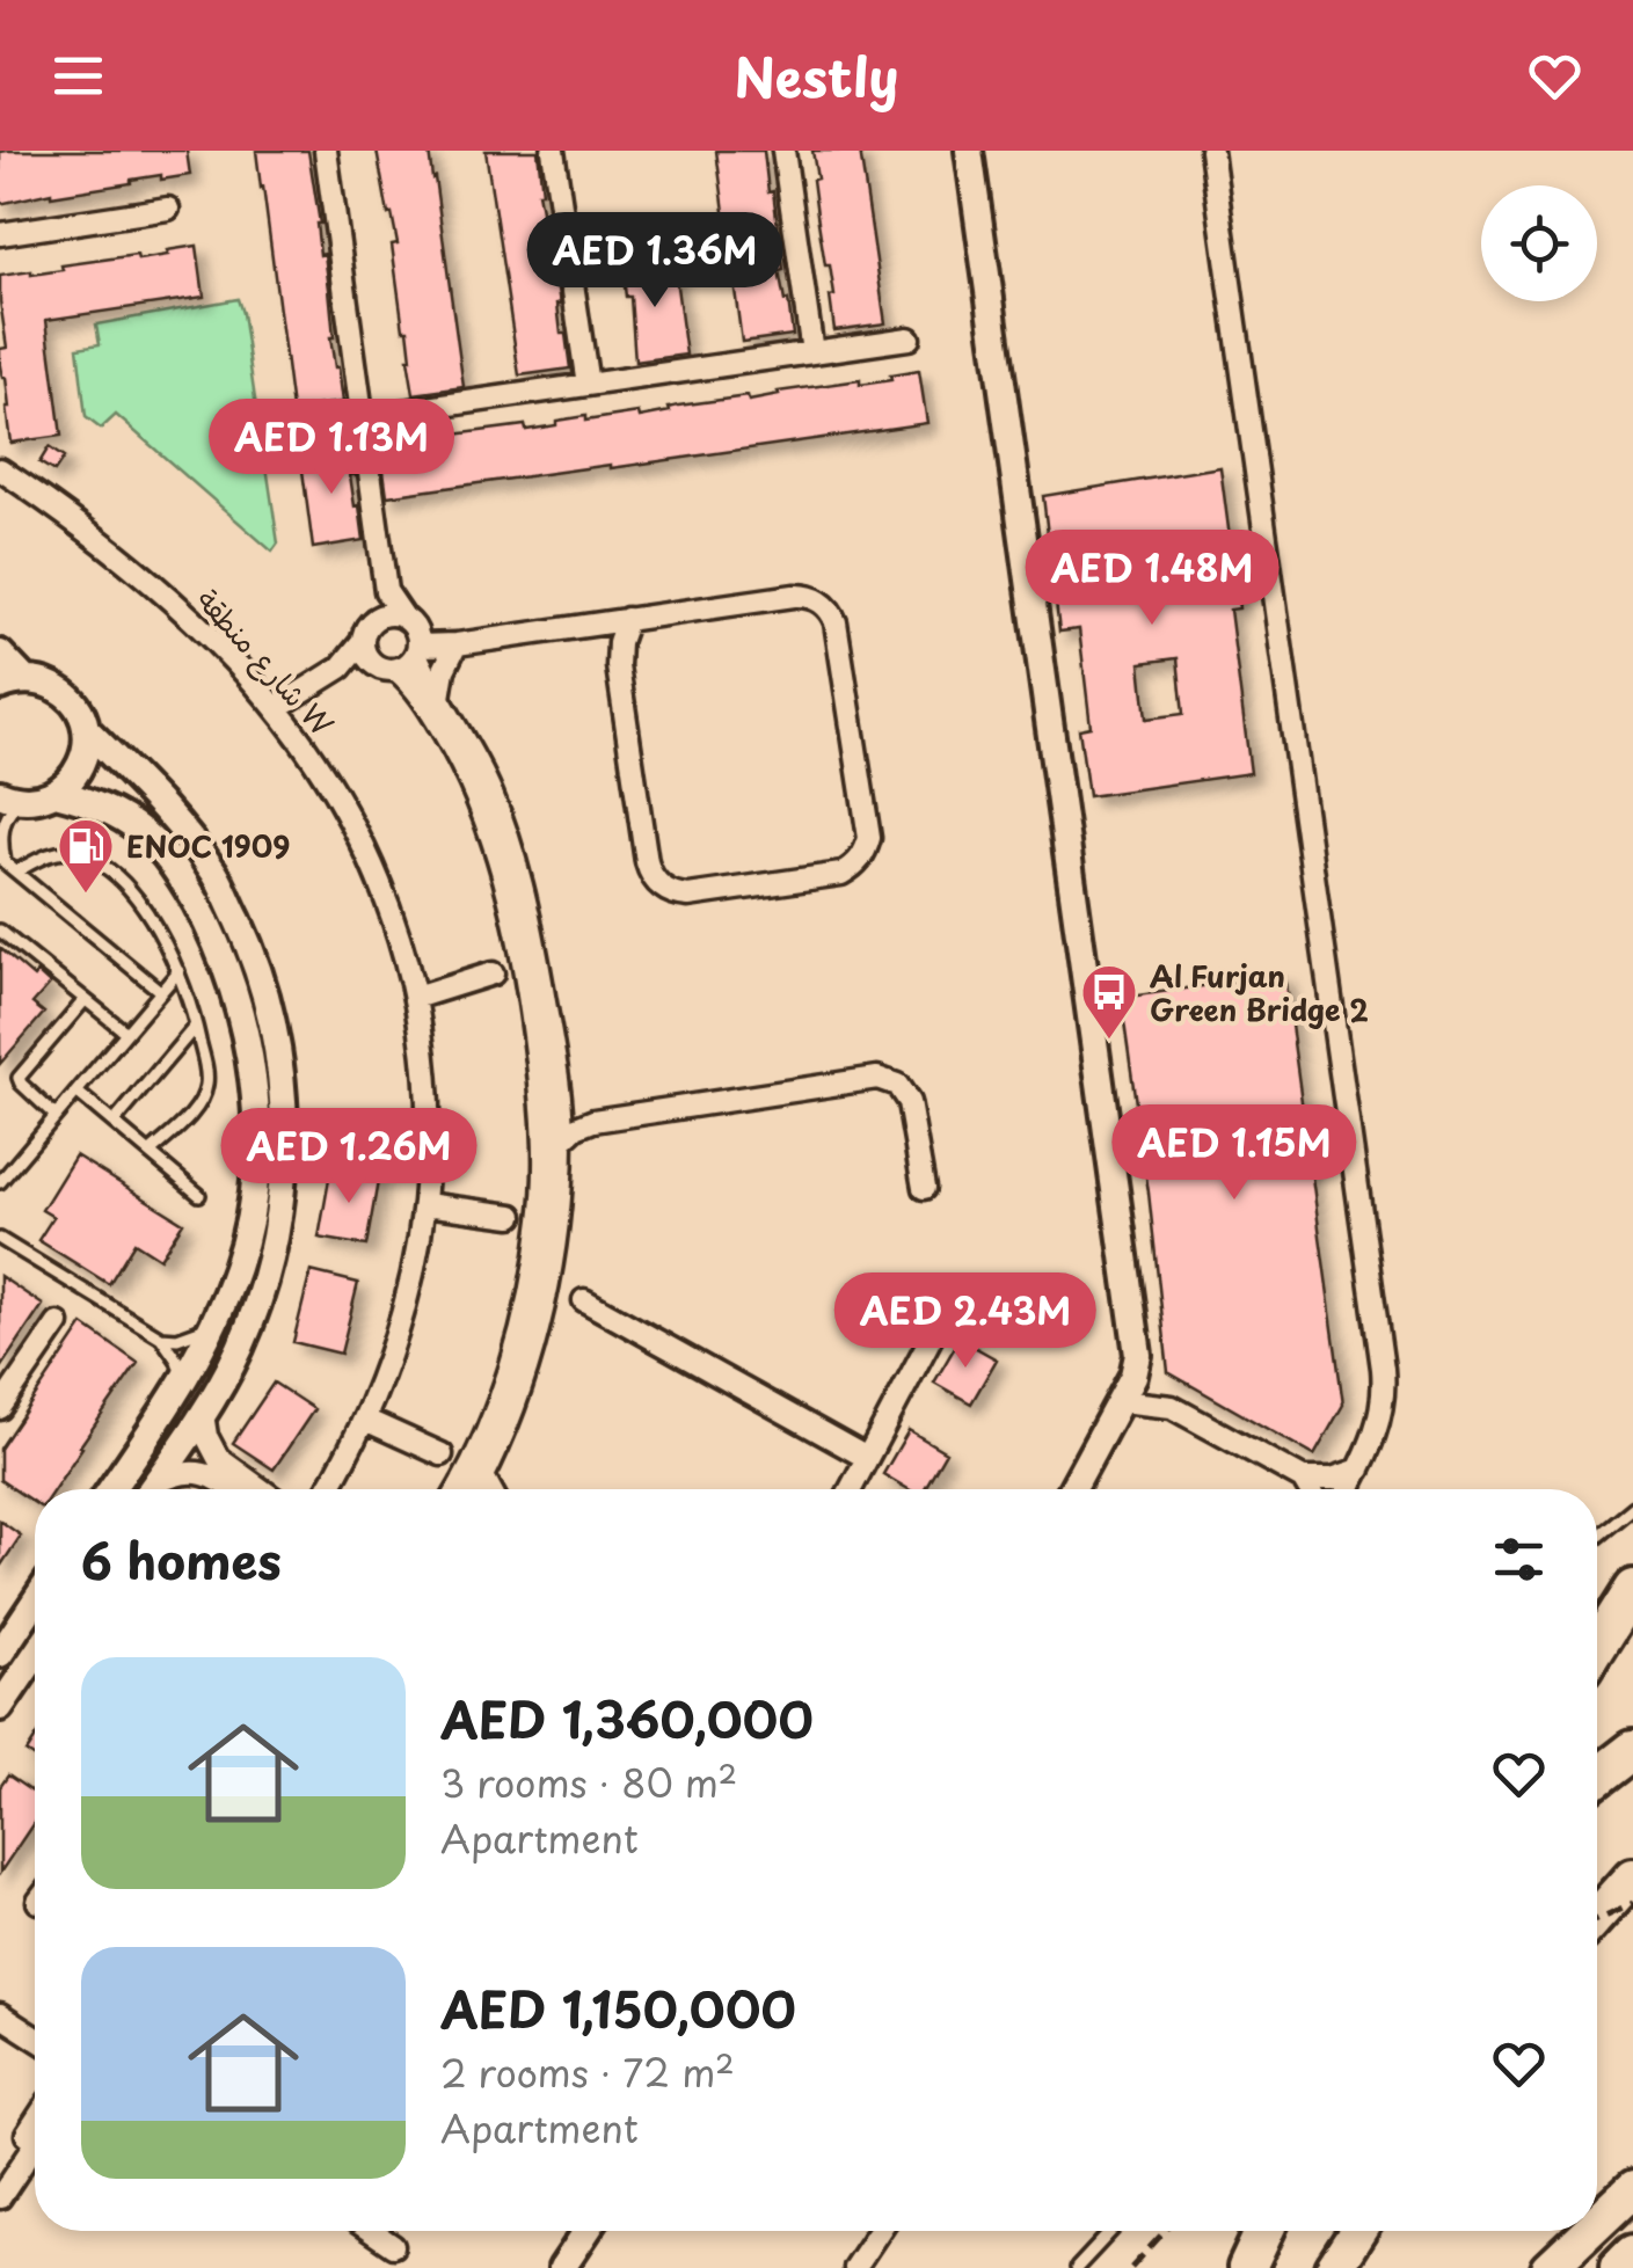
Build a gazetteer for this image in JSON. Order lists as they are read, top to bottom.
{
  "streets": {
    "street": ["شارع منطقة W"]
  },
  "places": {
    "fuel station": ["ENOC 1909"],
    "bus stop": ["Al Furjan Green Bridge 2"]
  },
  "page": {
    "header": "Nestly",
    "price": [
      "AED 1.36M",
      "AED 1.13M",
      "AED 1.48M",
      "AED 1.15M",
      "AED 1.26M",
      "AED 2.43M"
    ],
    "heading": "6 homes",
    "list": [
      {
        "name": "AED 1,360,000",
        "note": "3 rooms · 80 m² · Apartment"
      },
      {
        "name": "AED 1,150,000",
        "note": "2 rooms · 72 m² · Apartment"
      }
    ]
  }
}
